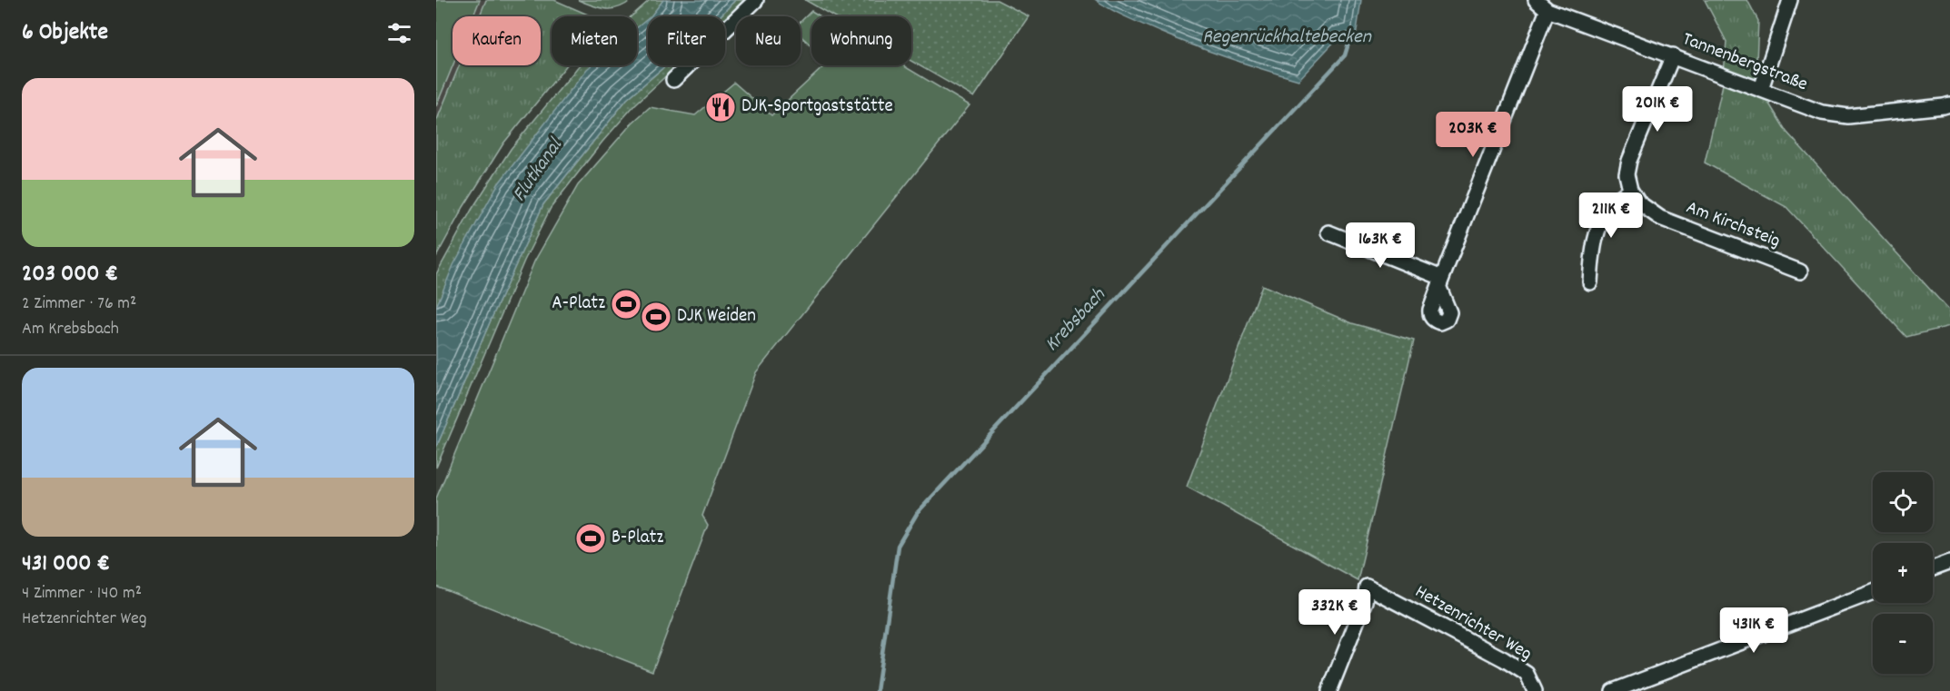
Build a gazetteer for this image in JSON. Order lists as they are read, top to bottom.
{
  "streets": {
    "street": ["Tannenbergstraße", "Am Kirchsteig", "Hetzenrichter Weg"]
  },
  "water": ["Regenrückhaltebecken", "Flutkanal", "Krebsbach"],
  "places": {
    "restaurant": ["DJK-Sportgaststätte"],
    "sports": ["A-Platz", "DJK Weiden", "B-Platz"]
  },
  "page": {
    "heading": "6 Objekte",
    "chip": [
      "Kaufen",
      "Mieten",
      "Filter",
      "Neu",
      "Wohnung"
    ],
    "list": [
      {
        "name": "203 000 €",
        "note": "2 Zimmer · 76 m² · Am Krebsbach"
      },
      {
        "name": "431 000 €",
        "note": "4 Zimmer · 140 m² · Hetzenrichter Weg"
      }
    ],
    "price": [
      "201K €",
      "203K €",
      "211K €",
      "163K €",
      "332K €",
      "431K €"
    ],
    "map_buttons": ["+", "−"]
  }
}
